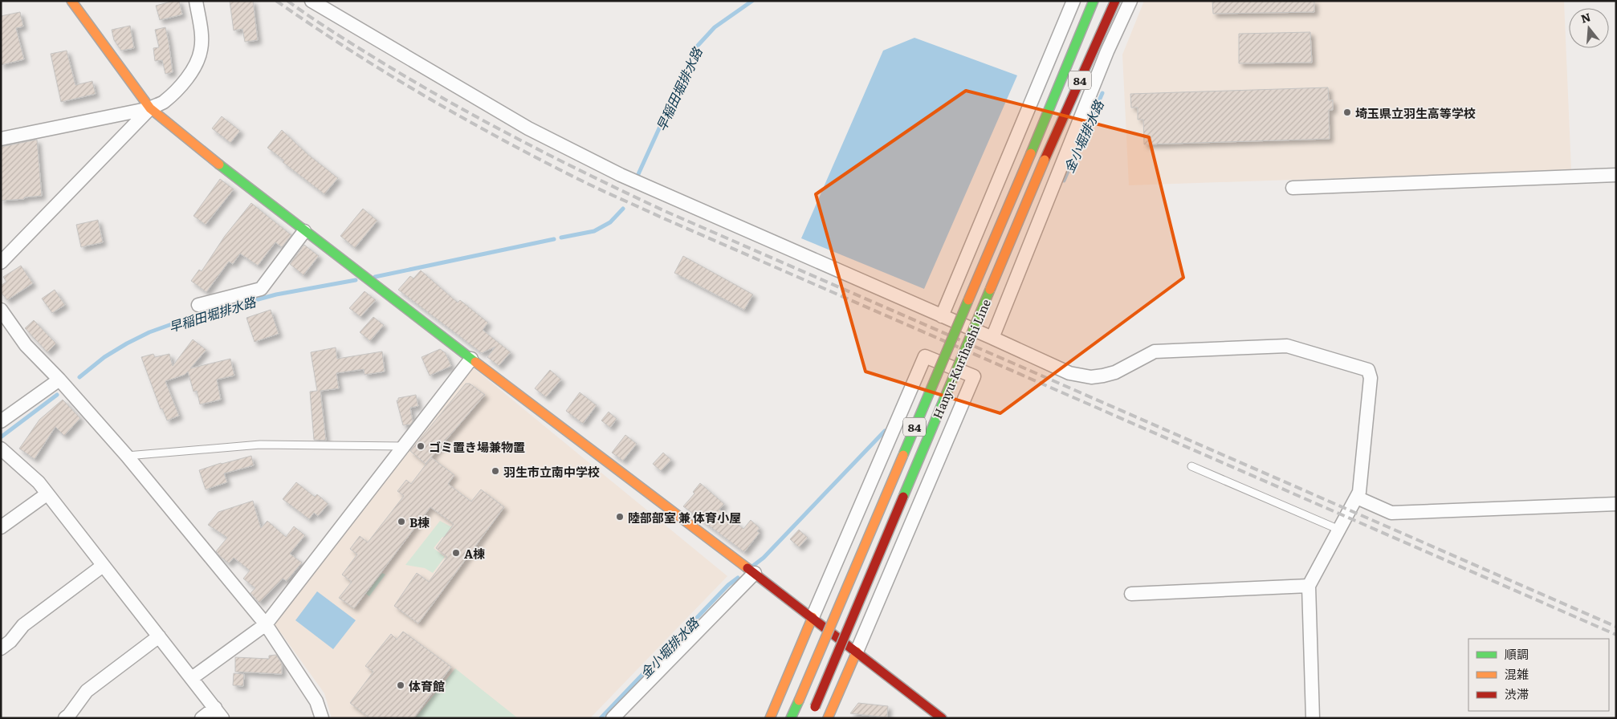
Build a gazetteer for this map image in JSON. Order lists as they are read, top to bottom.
{
  "streets": {
    "main road": ["84", "Hanyu-Kurihashi Line"]
  },
  "water": ["早稲田堀排水路", "金小堀排水路"],
  "places": [
    "埼玉県立羽生高等学校",
    "ゴミ置き場兼物置",
    "羽生市立南中学校",
    "陸部部室 兼 体育小屋",
    "B棟",
    "A棟",
    "体育館"
  ],
  "legend": ["順調", "混雑", "渋滞"],
  "north": "top"
}
